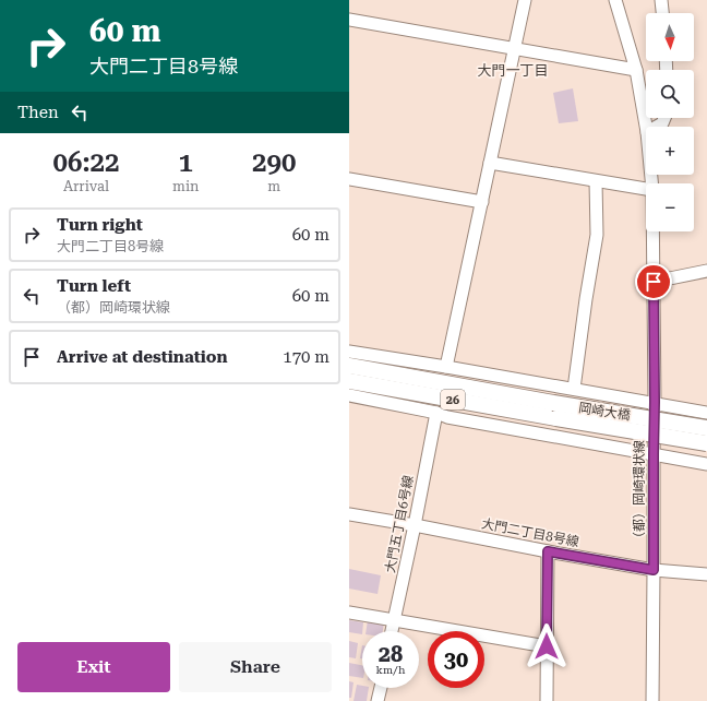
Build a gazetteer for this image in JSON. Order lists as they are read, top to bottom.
{
  "streets": {
    "main road": ["26", "岡崎大橋"],
    "street": ["（都）岡崎環状線", "大門五丁目6号線", "大門二丁目8号線"]
  },
  "crossings": [
    ["26", "岡崎大橋"],
    ["（都）岡崎環状線", "大門二丁目8号線"],
    ["大門五丁目6号線", "大門二丁目8号線"]
  ],
  "districts": ["大門一丁目"],
  "north": "bottom",
  "page": {
    "turn": ["60 m", "大門二丁目8号線"],
    "map_buttons": ["+", "−"],
    "then": "Then",
    "eta": [
      "06:22",
      "Arrival",
      "1",
      "min",
      "290",
      "m"
    ],
    "list": [
      {
        "name": "Turn right",
        "note": "大門二丁目8号線",
        "value": "60 m"
      },
      {
        "name": "Turn left",
        "note": "（都）岡崎環状線",
        "value": "60 m"
      },
      {
        "name": "Arrive at destination",
        "value": "170 m"
      }
    ],
    "speed": "28 km/h",
    "limit": "30",
    "buttons": ["Exit", "Share"]
  }
}
